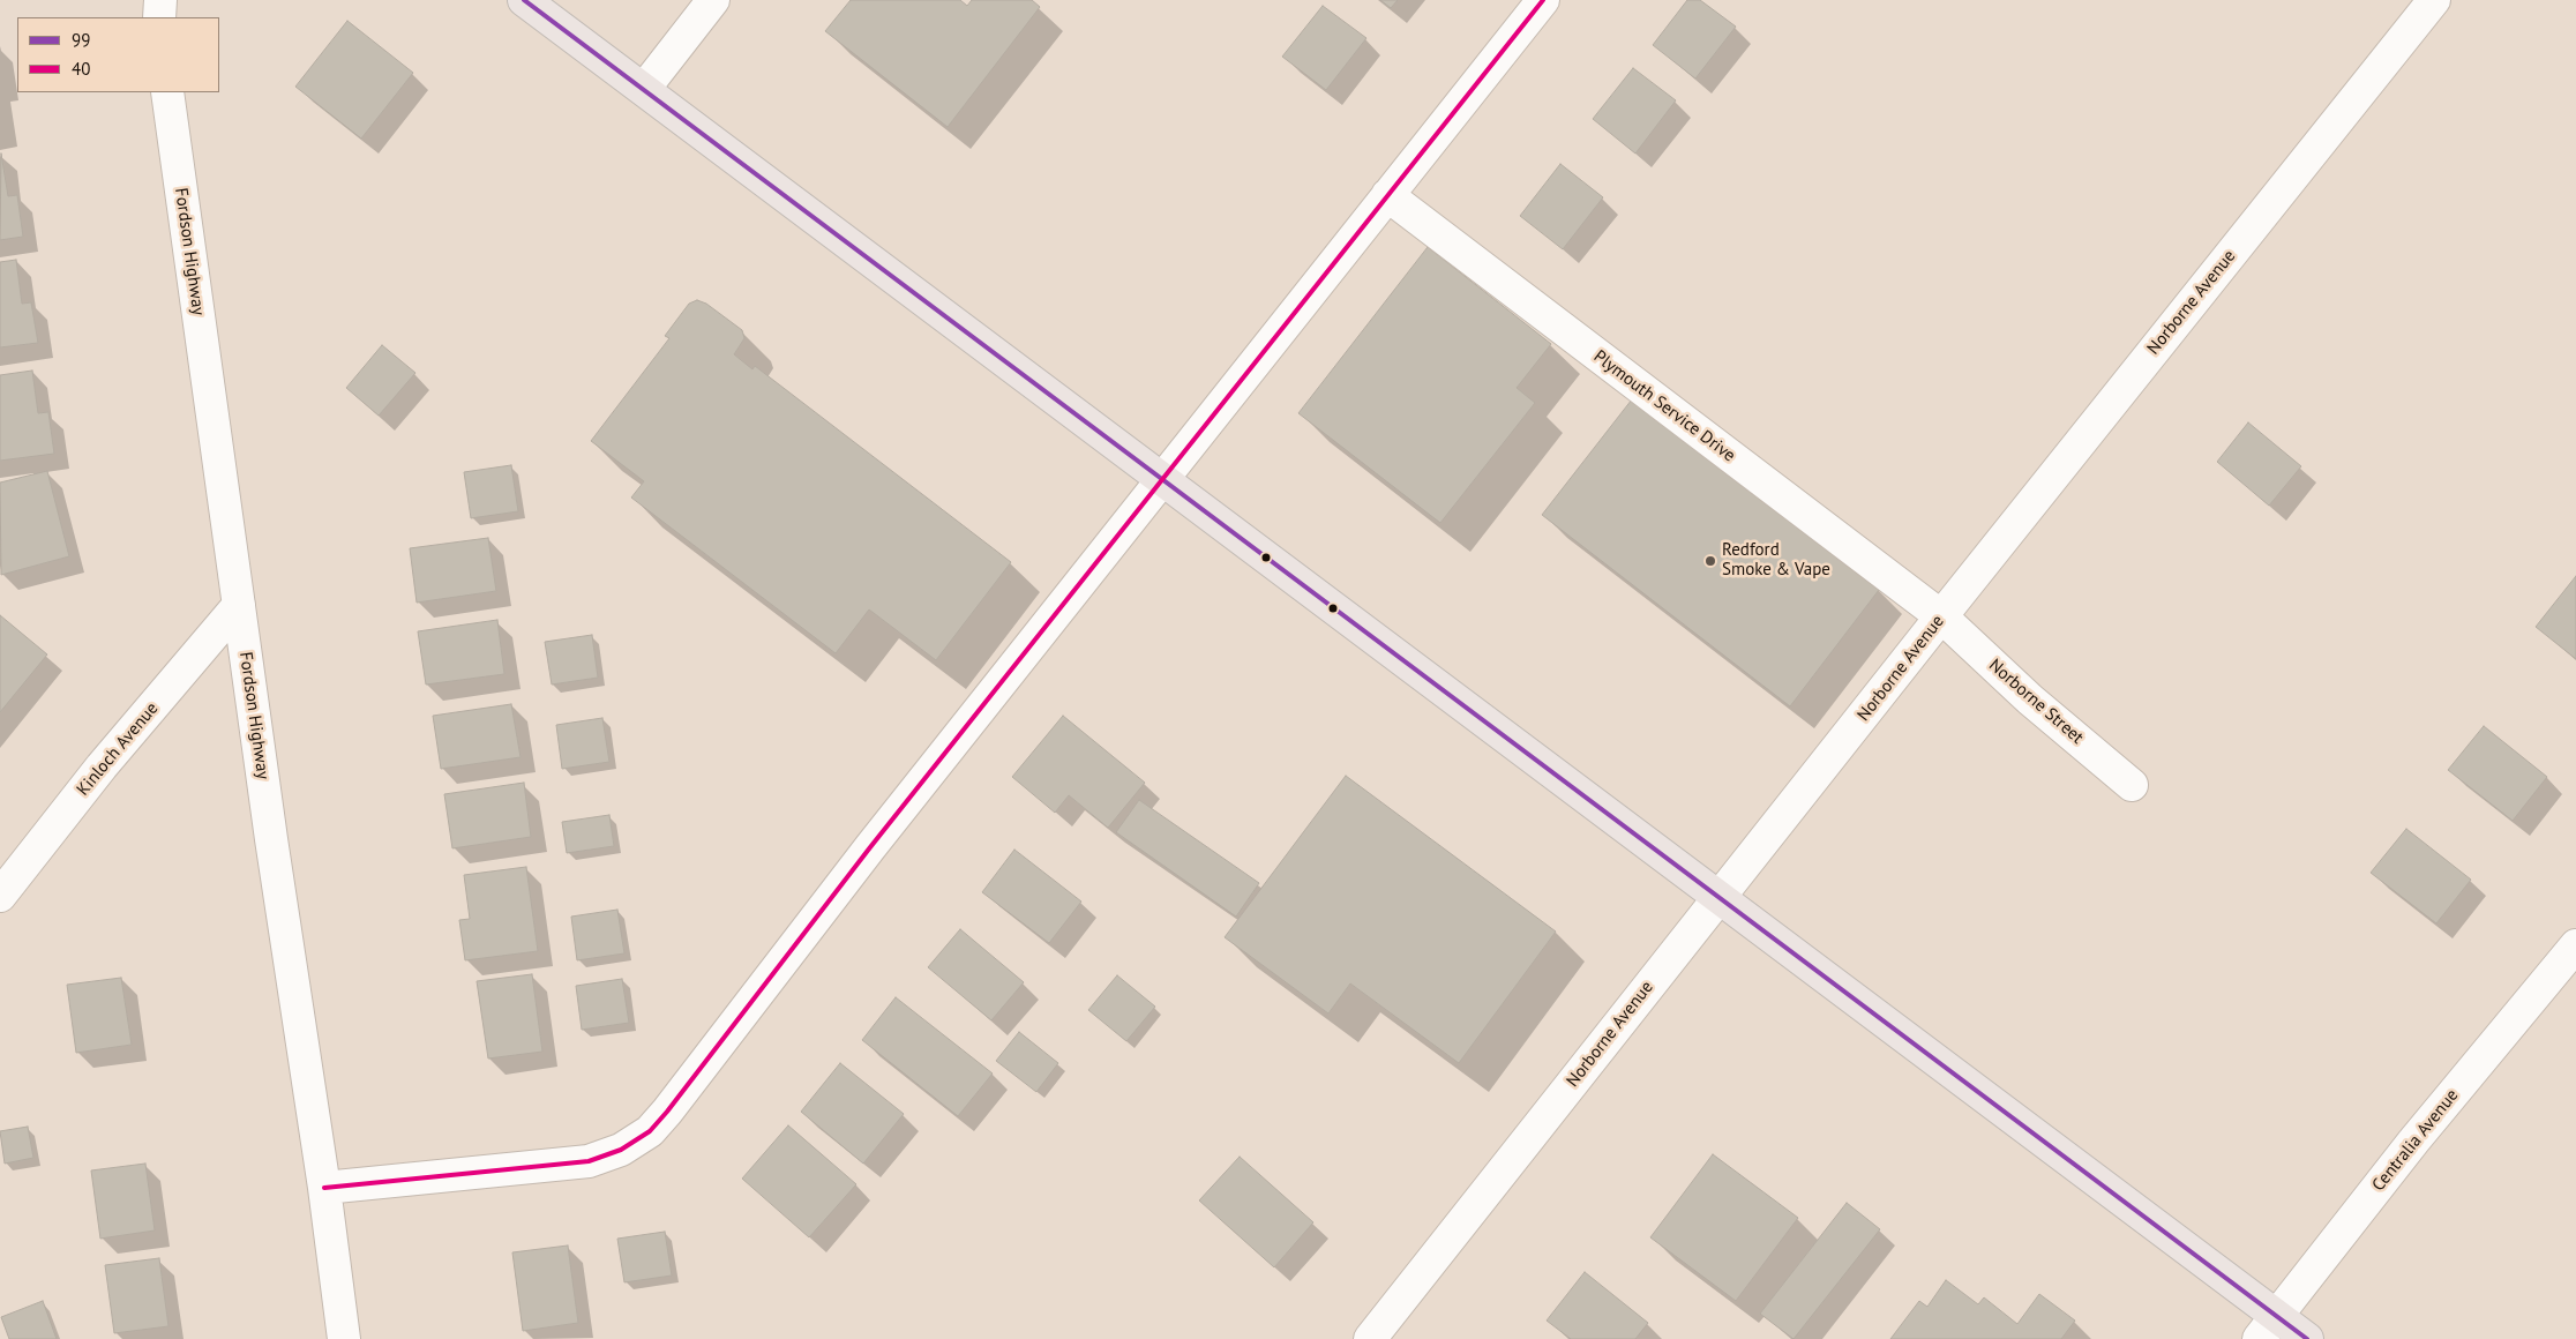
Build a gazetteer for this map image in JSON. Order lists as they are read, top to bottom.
{
  "streets": {
    "street": [
      "Fordson Highway",
      "Norborne Avenue",
      "Plymouth Service Drive",
      "Norborne Street",
      "Kinloch Avenue",
      "Centralia Avenue"
    ]
  },
  "crossings": [
    ["Fordson Highway", "Kinloch Avenue"],
    ["Norborne Avenue", "Plymouth Service Drive"],
    ["Norborne Avenue", "Norborne Street"],
    ["Plymouth Service Drive", "Norborne Street"]
  ],
  "places": ["Redford Smoke & Vape"],
  "lines": ["transit line 99", "transit line 40"],
  "legend": ["99", "40"]
}
